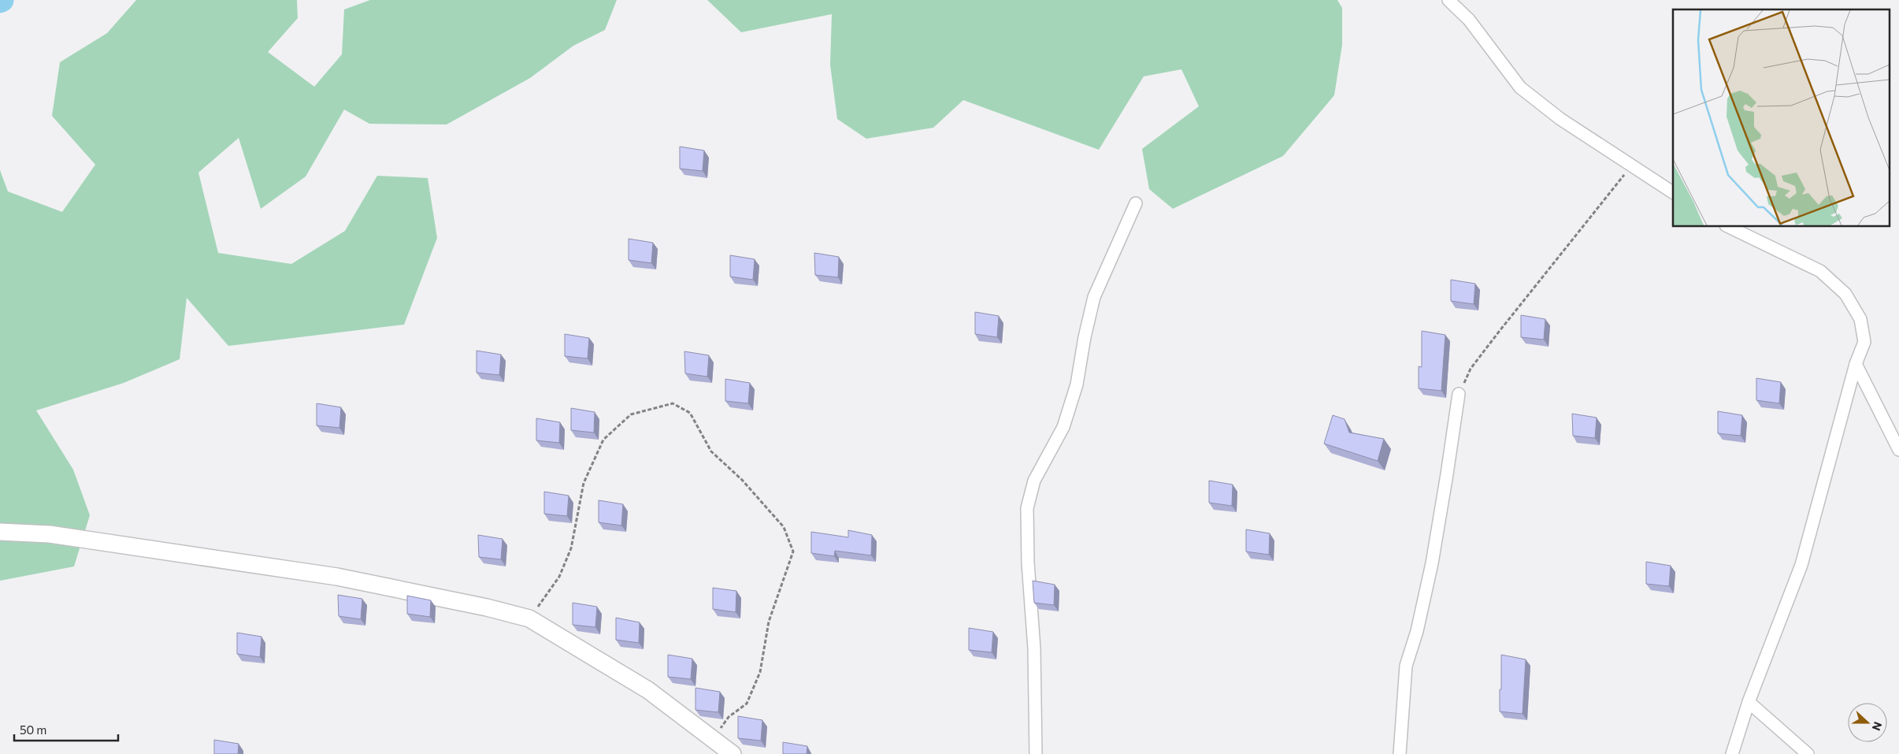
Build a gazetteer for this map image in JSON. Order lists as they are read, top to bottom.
{
  "scale_bar": "50 m",
  "north": "right"
}
